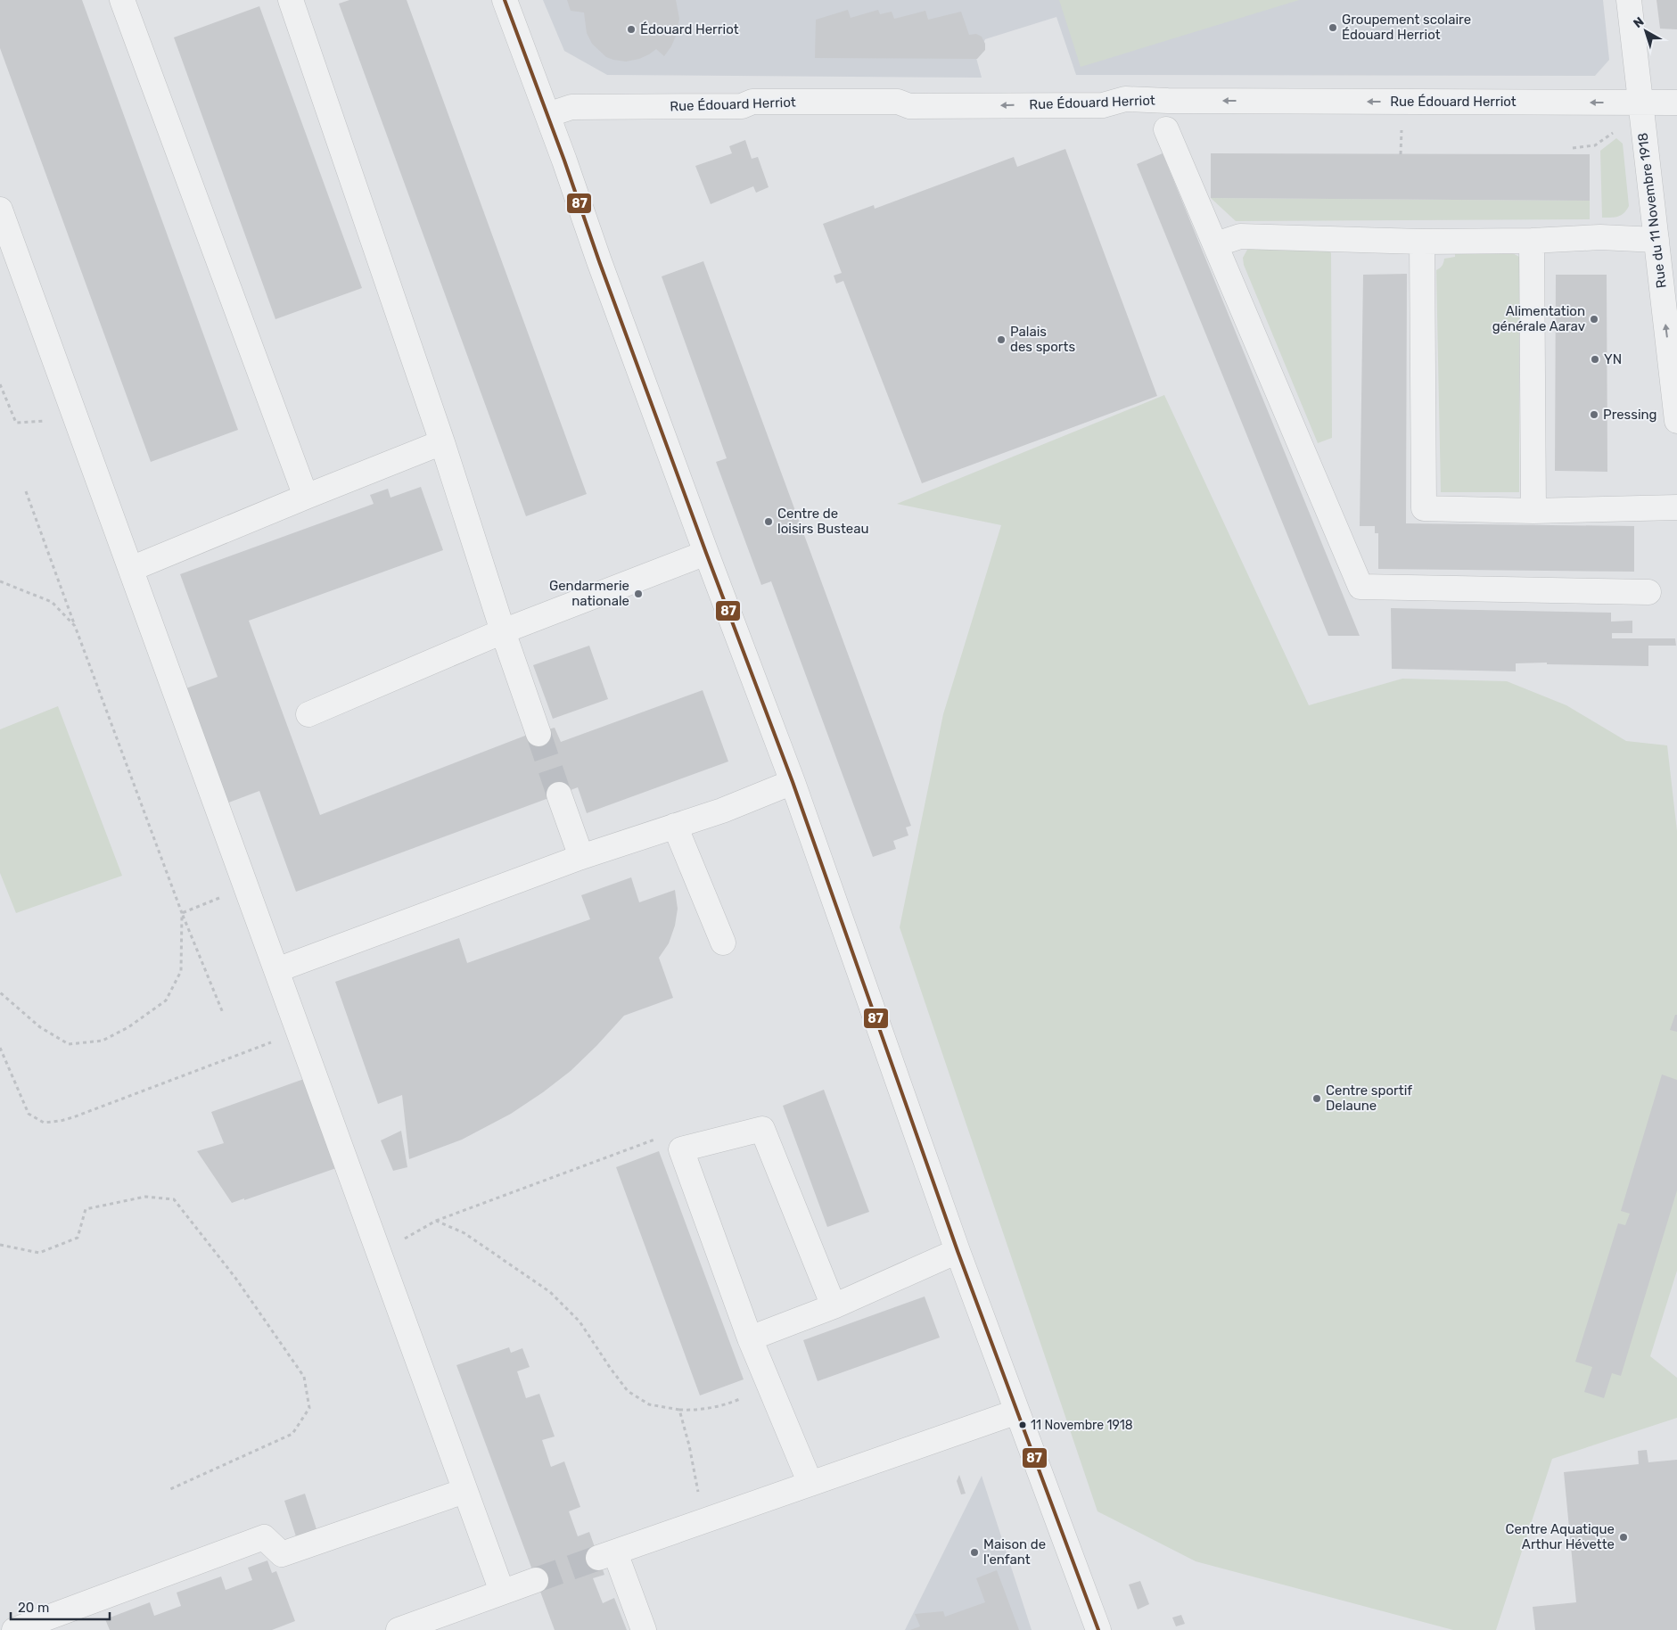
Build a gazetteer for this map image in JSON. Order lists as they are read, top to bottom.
{
  "streets": {
    "street": ["Rue Édouard Herriot", "Rue du 11 Novembre 1918"]
  },
  "crossings": [
    ["Rue Édouard Herriot", "Rue du 11 Novembre 1918"]
  ],
  "places": [
    "Groupement scolaire Édouard Herriot",
    "Édouard Herriot",
    "Alimentation générale Aarav",
    "Palais des sports",
    "YN",
    "Pressing",
    "Centre de loisirs Busteau",
    "Gendarmerie nationale",
    "Centre sportif Delaune",
    "11 Novembre 1918",
    "Centre Aquatique Arthur Hévette",
    "Maison de l'enfant"
  ],
  "lines": ["transit line 87"],
  "scale_bar": "20 m",
  "north": "top left"
}
